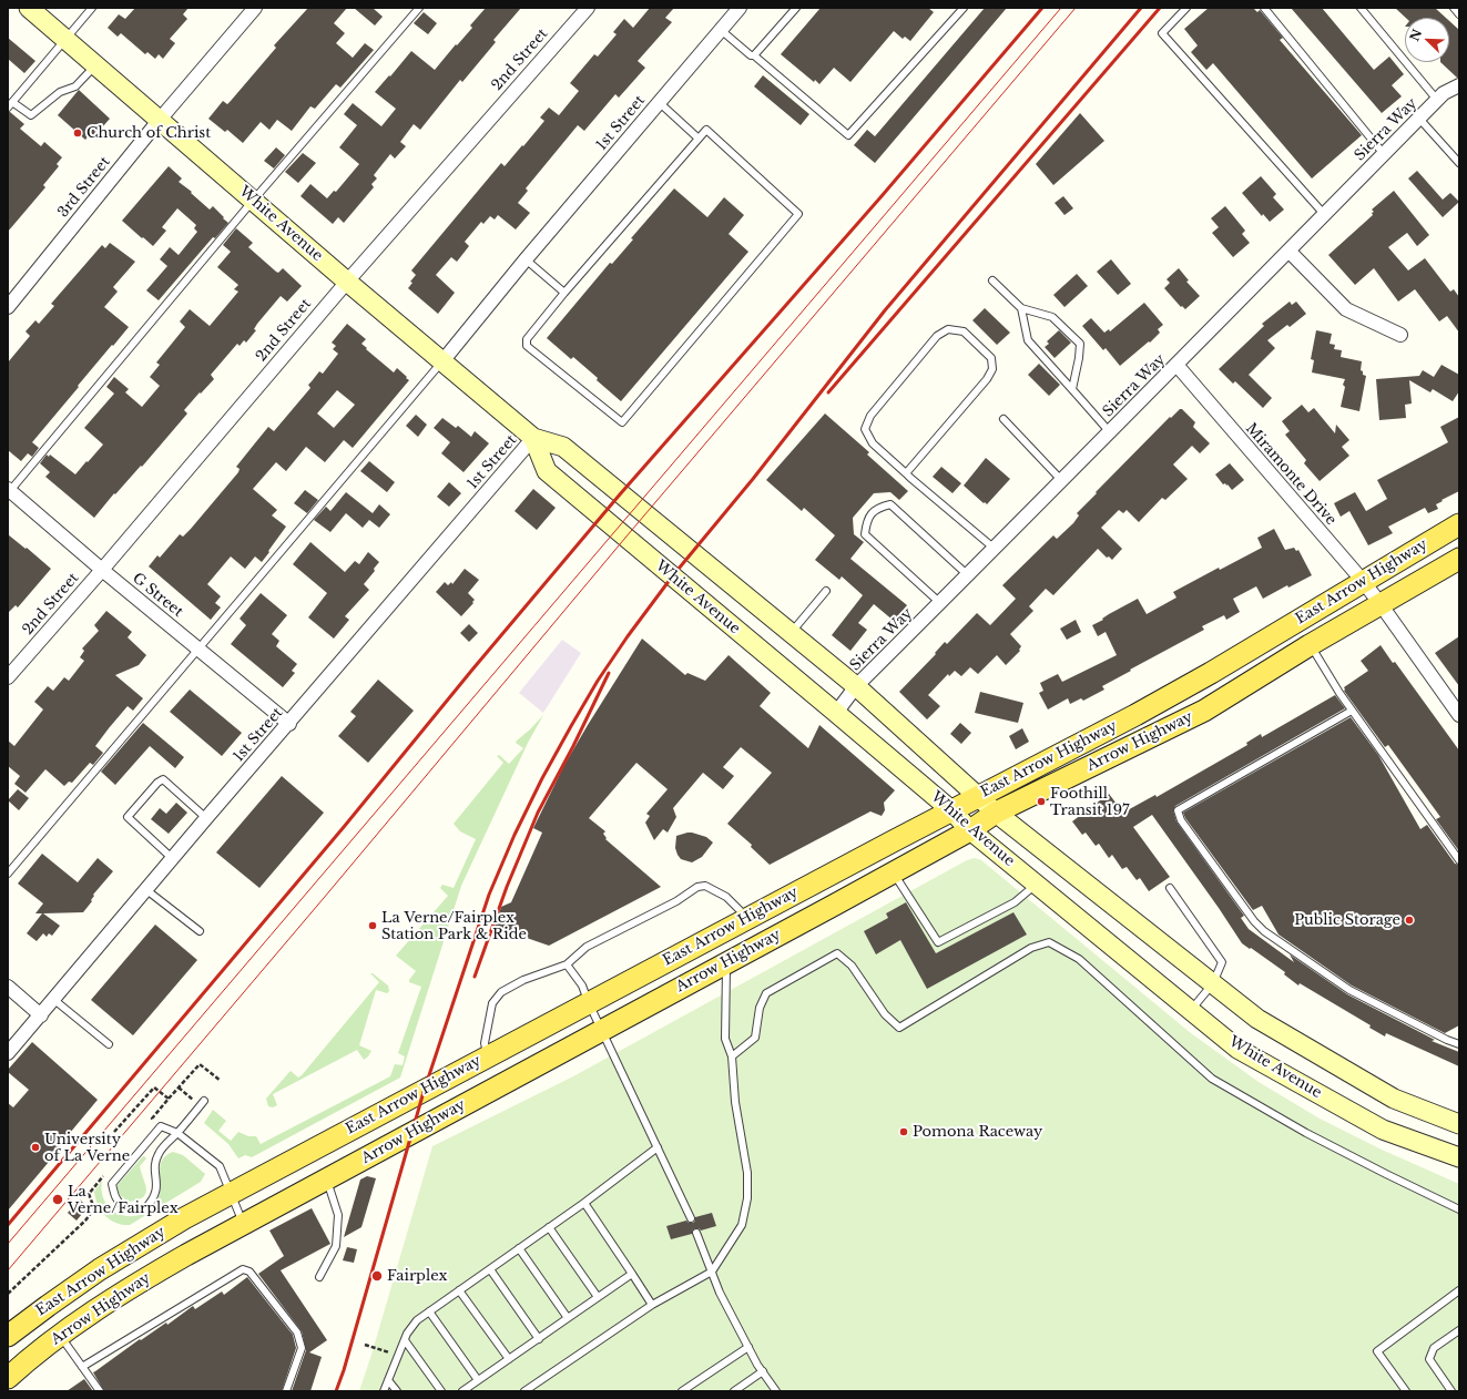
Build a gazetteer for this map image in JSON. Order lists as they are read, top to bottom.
{
  "streets": {
    "main road": ["White Avenue", "East Arrow Highway", "Arrow Highway"],
    "street": [
      "2nd Street",
      "1st Street",
      "Sierra Way",
      "3rd Street",
      "Miramonte Drive",
      "G Street"
    ]
  },
  "crossings": [
    ["2nd Street", "White Avenue"],
    ["2nd Street", "G Street"],
    ["1st Street", "White Avenue"],
    ["1st Street", "G Street"],
    ["Sierra Way", "White Avenue"],
    ["Sierra Way", "Miramonte Drive"],
    ["3rd Street", "White Avenue"],
    ["White Avenue", "East Arrow Highway"],
    ["White Avenue", "Arrow Highway"],
    ["Miramonte Drive", "East Arrow Highway"],
    ["Miramonte Drive", "Arrow Highway"]
  ],
  "places": [
    "Church of Christ",
    "Foothill Transit 197",
    "Public Storage",
    "La Verne/Fairplex Station Park & Ride",
    "Pomona Raceway",
    "University of La Verne",
    "La Verne/Fairplex",
    "Fairplex"
  ],
  "north": "top left"
}
